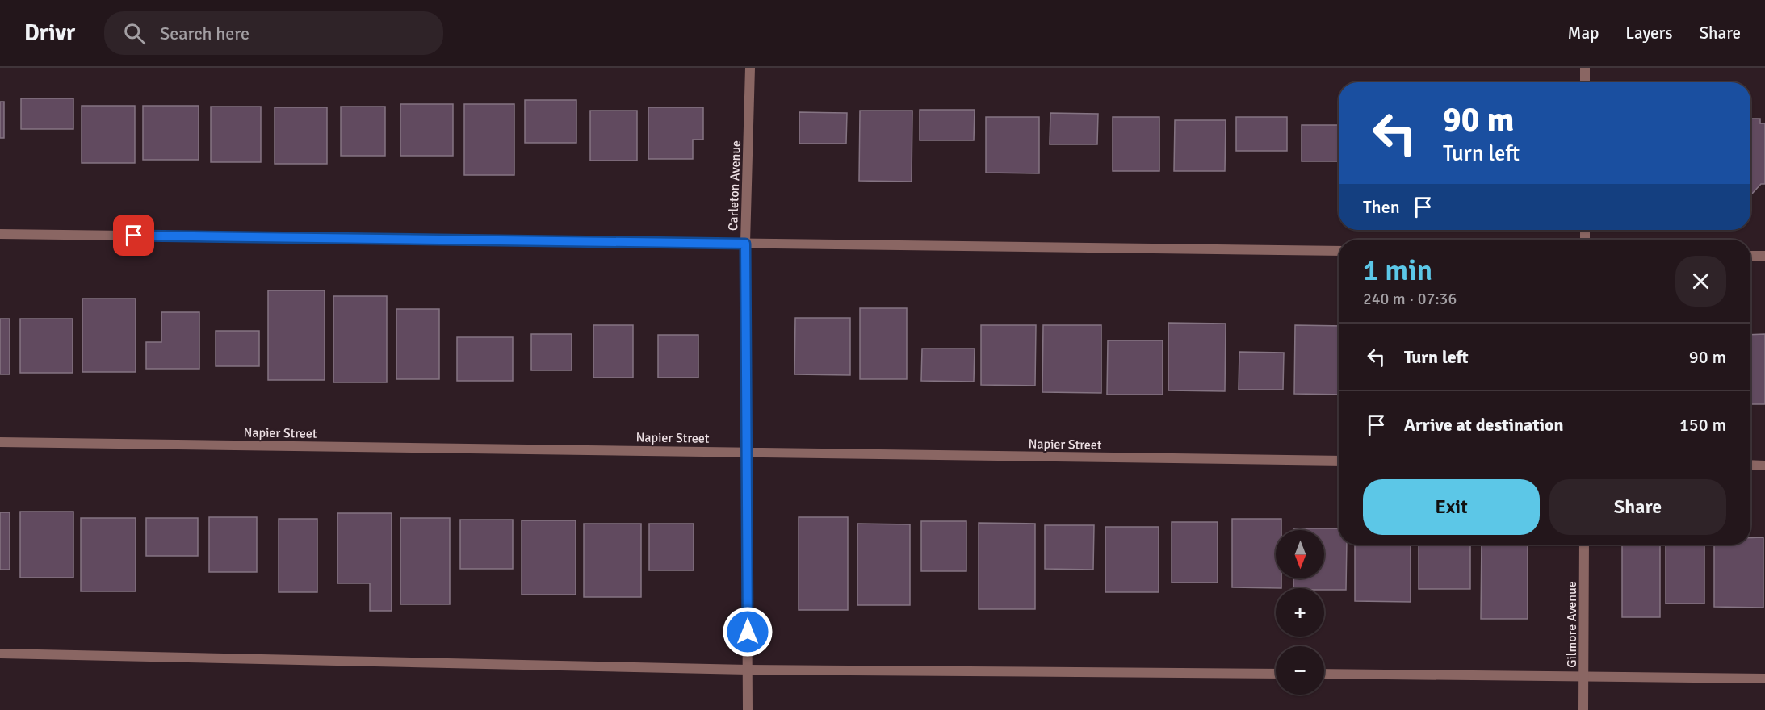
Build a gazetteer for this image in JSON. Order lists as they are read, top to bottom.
{
  "streets": {
    "street": ["Carleton Avenue", "Napier Street", "Gilmore Avenue"]
  },
  "crossings": [
    ["Carleton Avenue", "Napier Street"]
  ],
  "north": "bottom",
  "page": {
    "header": "Drivr",
    "search": "Search here",
    "nav": ["Map", "Layers", "Share"],
    "turn": ["90 m", "Turn left"],
    "then": "Then",
    "heading": ["1 min", "240 m · 07:36"],
    "list": [
      {
        "name": "Turn left",
        "value": "90 m"
      },
      {
        "name": "Arrive at destination",
        "value": "150 m"
      }
    ],
    "buttons": ["Exit", "Share"],
    "map_buttons": ["+", "−"]
  }
}
